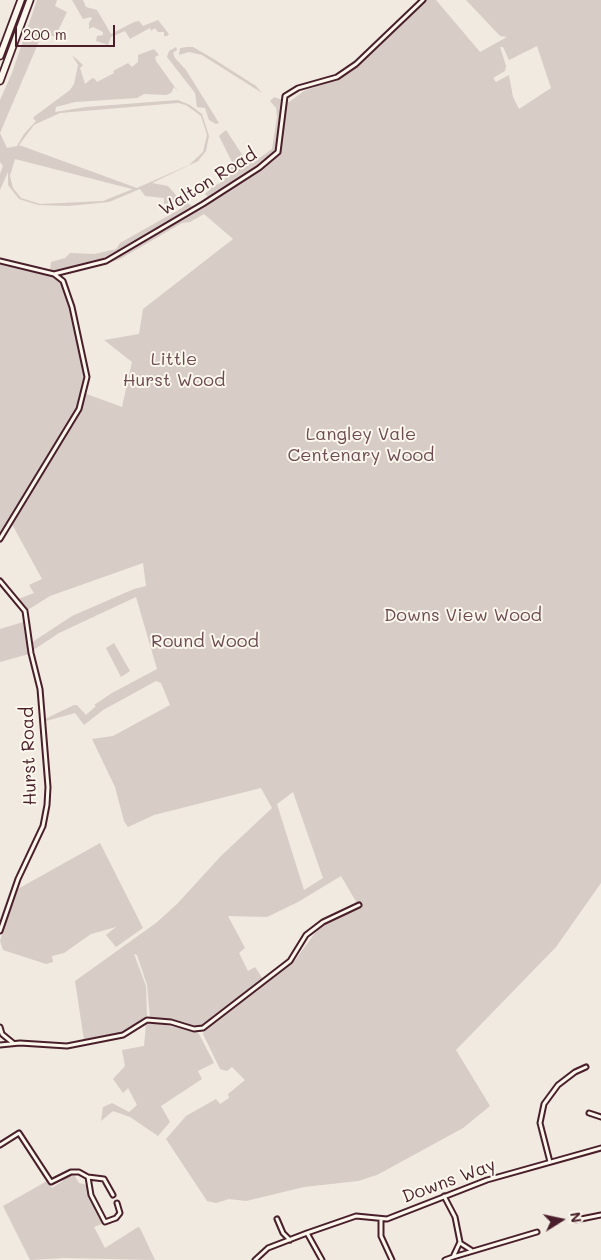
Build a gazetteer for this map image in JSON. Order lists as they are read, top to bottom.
{
  "streets": {
    "street": ["Walton Road", "Hurst Road", "Downs Way"]
  },
  "parks": [
    "Little Hurst Wood",
    "Langley Vale Centenary Wood",
    "Downs View Wood",
    "Round Wood"
  ],
  "scale_bar": "200 m",
  "north": "right"
}
